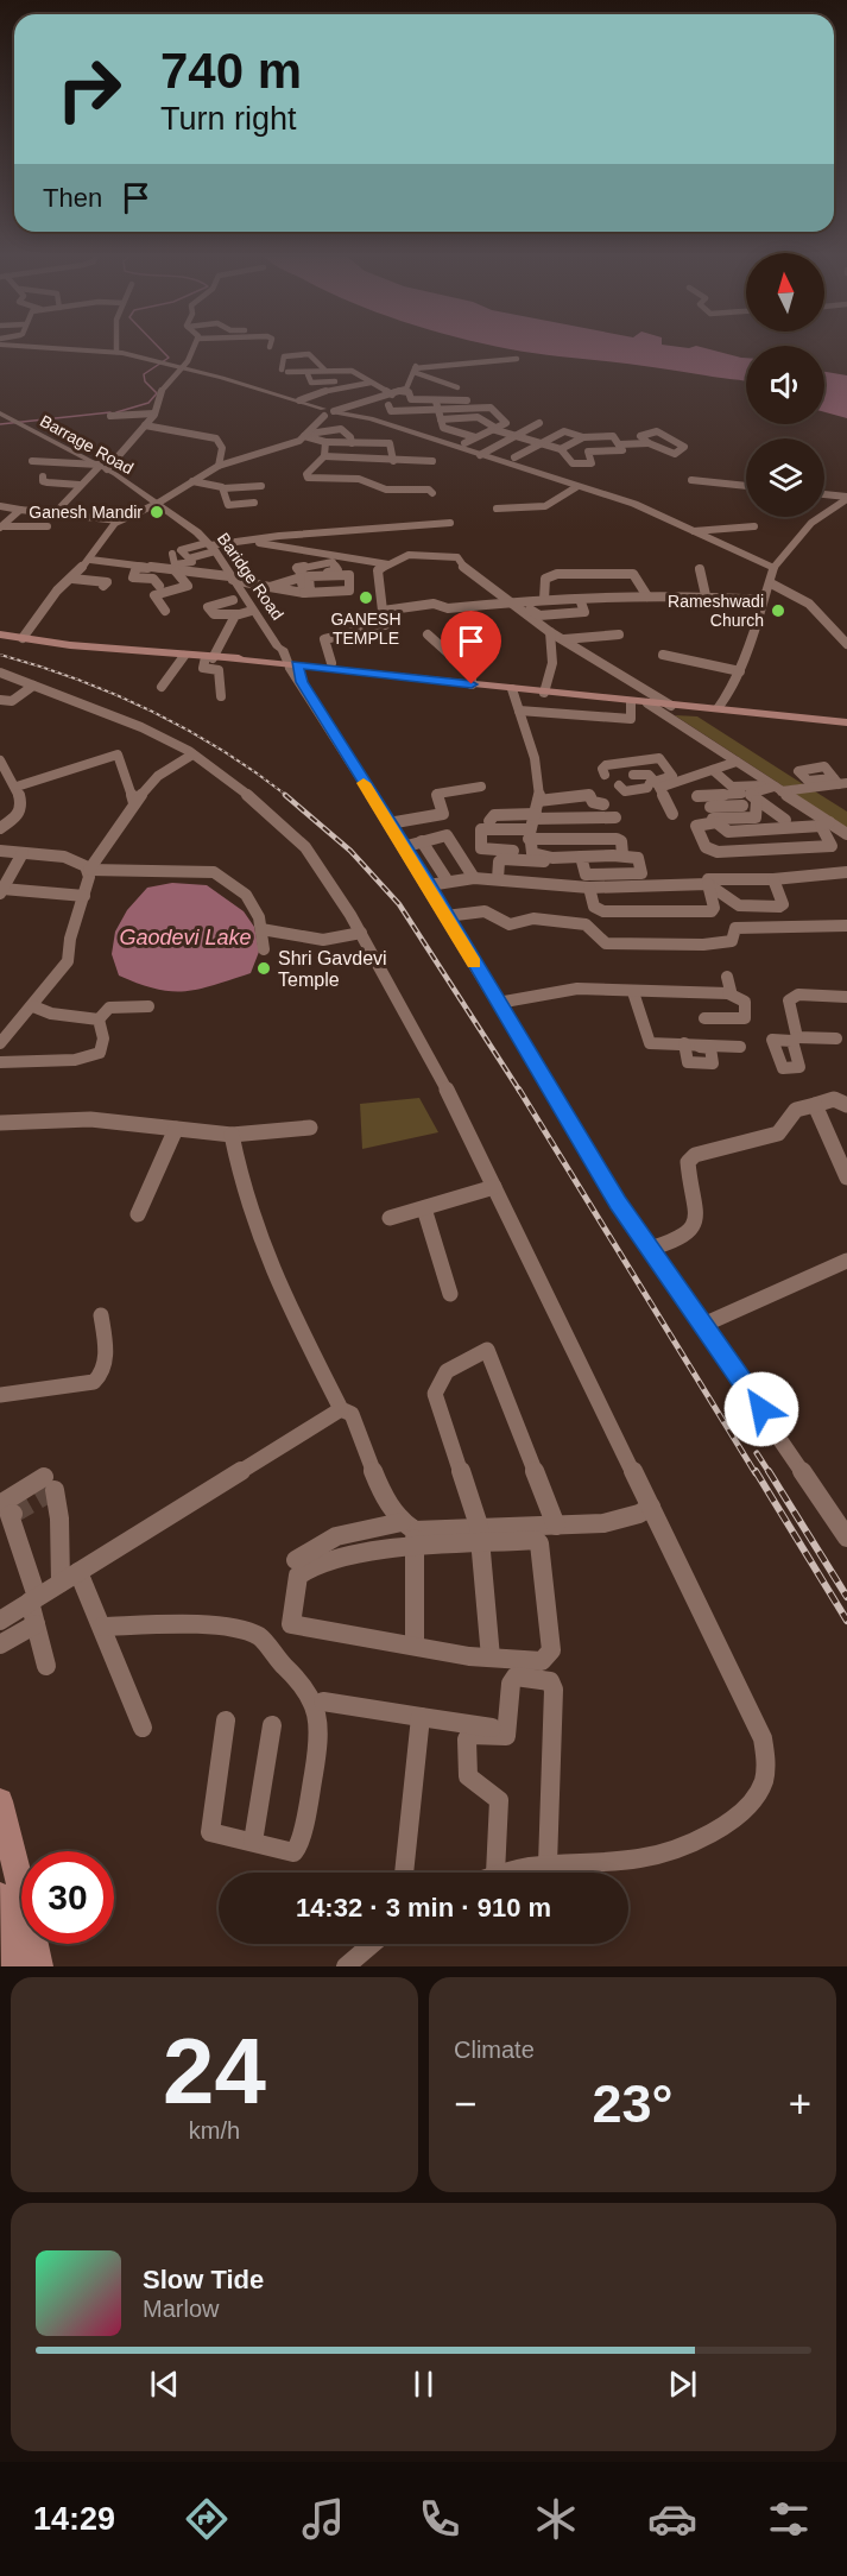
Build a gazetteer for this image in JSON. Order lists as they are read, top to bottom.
{
  "streets": {
    "street": ["Barrage Road", "Baridge Road"]
  },
  "crossings": [
    ["Barrage Road", "Baridge Road"]
  ],
  "water": ["Gaodevi Lake"],
  "places": [
    "Ganesh Mandir",
    "GANESH TEMPLE",
    "Rameshwadi Church",
    "Shri Gavdevi Temple"
  ],
  "north": "top",
  "page": {
    "turn": ["740 m", "Turn right"],
    "then": "Then",
    "limit": "30",
    "trip": "14:32 · 3 min · 910 m",
    "tile": [
      ["24", "km/h"],
      "Climate"
    ],
    "heat": ["−", "23°", "+"],
    "song": ["Slow Tide", "Marlow"],
    "tabs": "14:29"
  }
}
